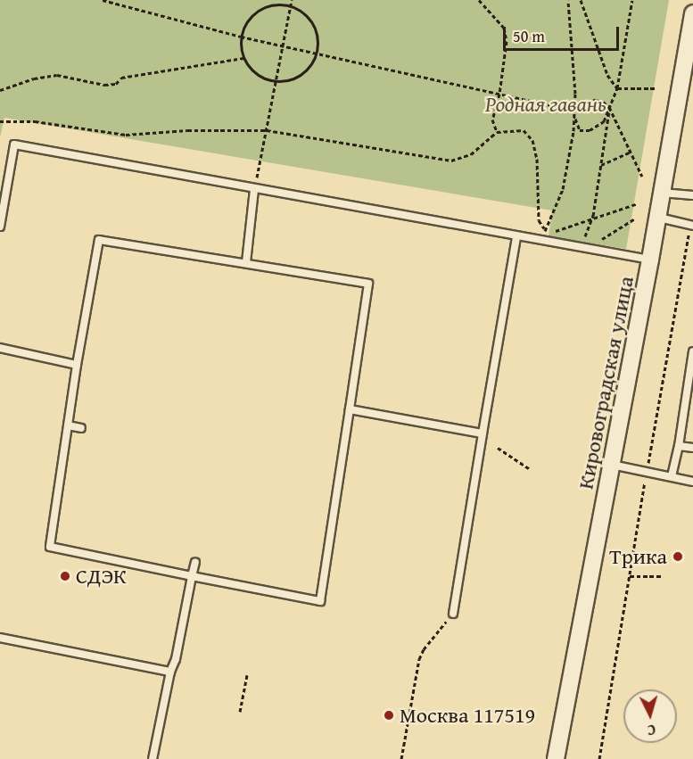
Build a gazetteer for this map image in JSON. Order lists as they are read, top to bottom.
{
  "streets": {
    "street": ["Кировоградская улица"]
  },
  "parks": ["Родная гавань"],
  "places": ["Трика", "СДЭК", "Москва 117519"],
  "scale_bar": "50 m",
  "north": "bottom"
}
